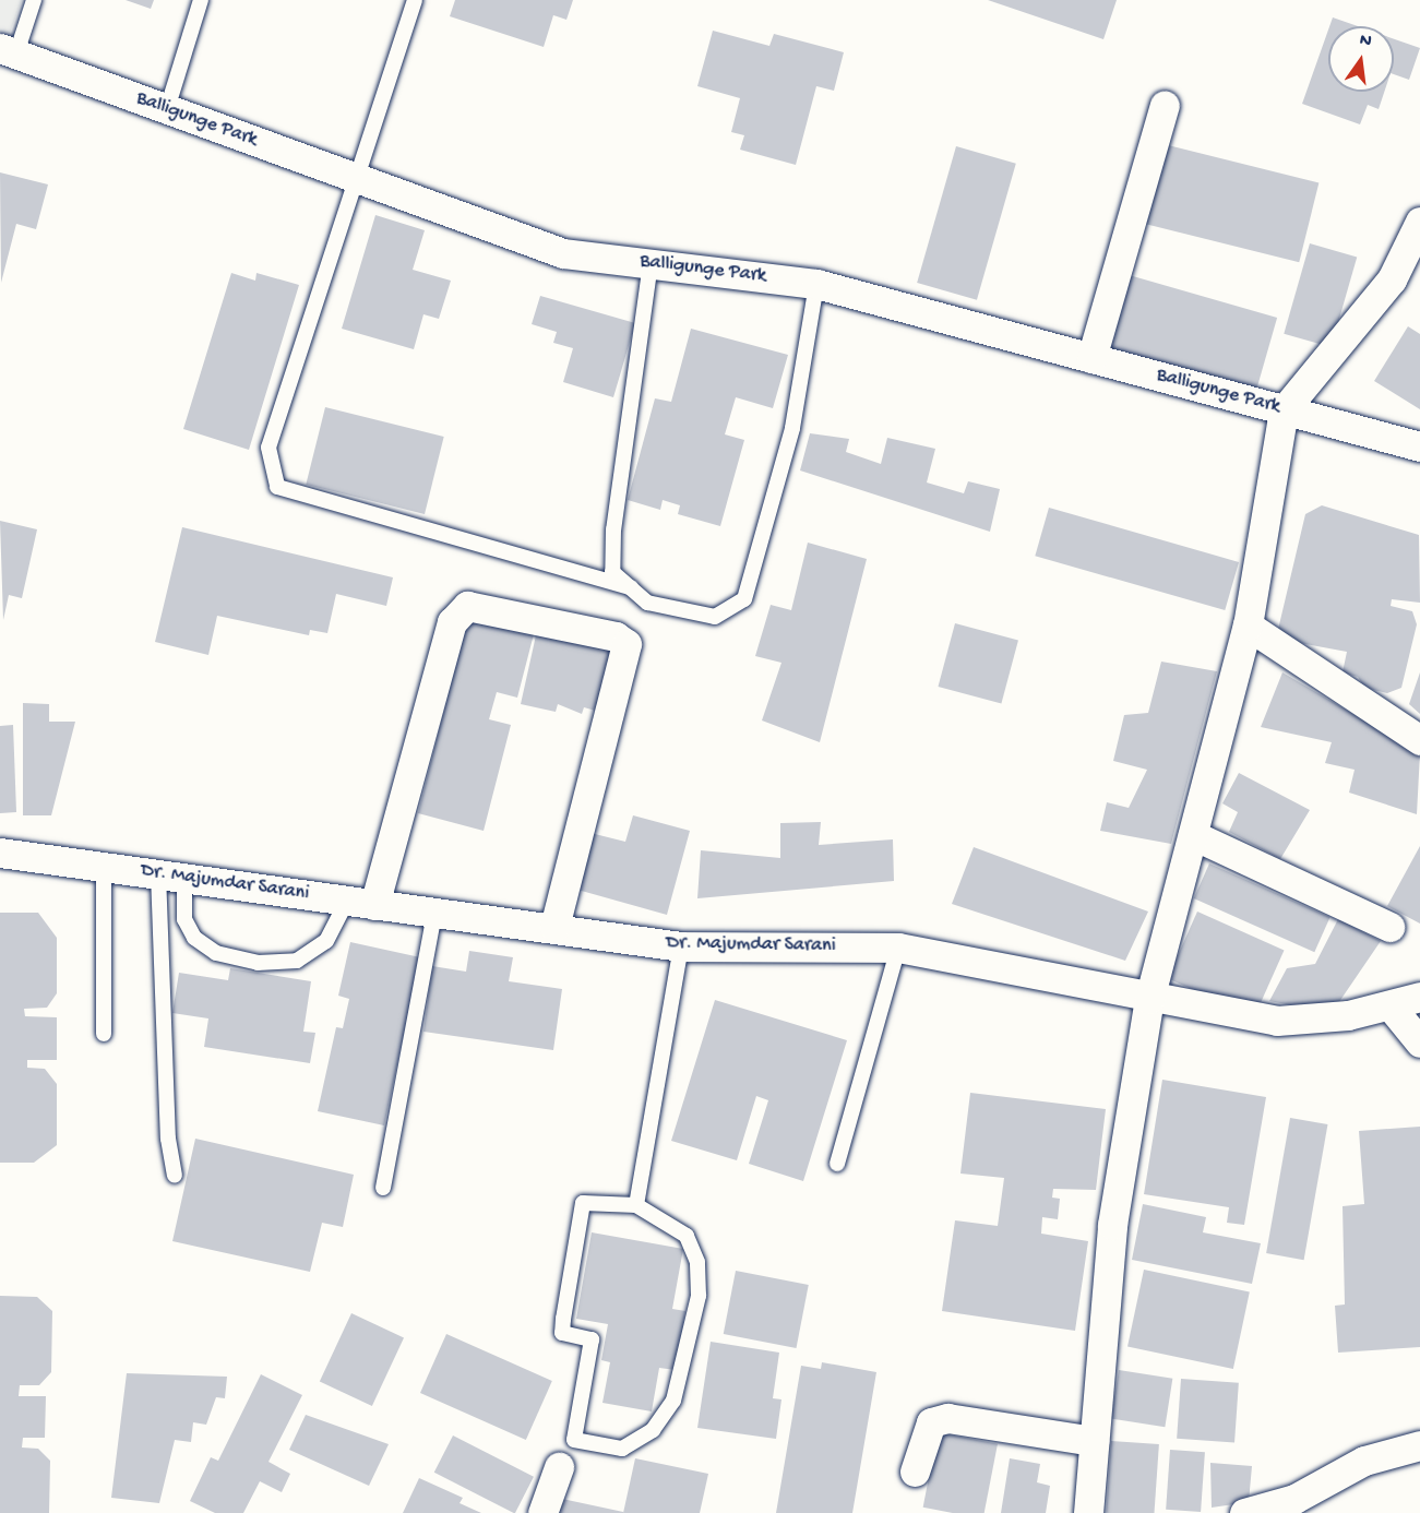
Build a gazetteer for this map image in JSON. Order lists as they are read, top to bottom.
{
  "streets": {
    "street": ["Balligunge Park", "Dr. Majumdar Sarani"]
  },
  "north": "top"
}
